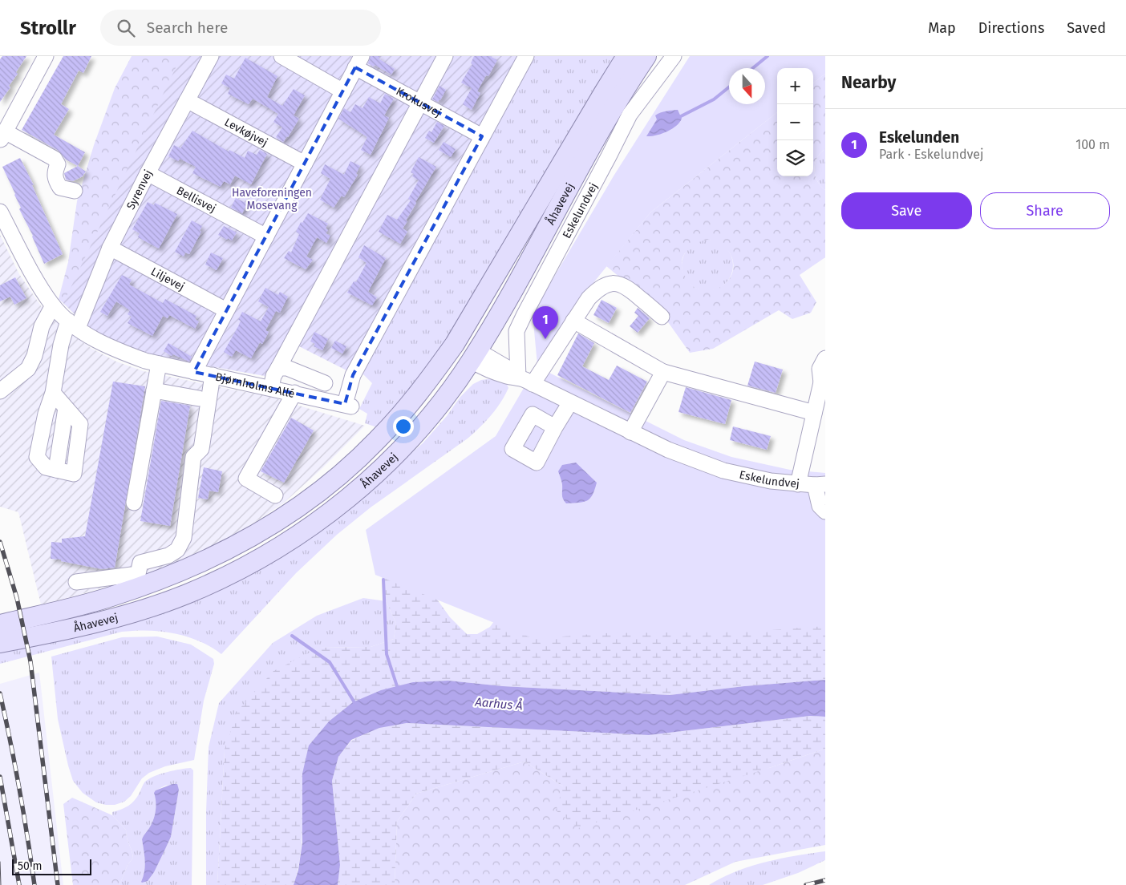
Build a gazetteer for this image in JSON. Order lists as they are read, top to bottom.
{
  "streets": {
    "main road": ["Åhavevej"],
    "street": [
      "Krokusvej",
      "Levkøjvej",
      "Syrenvej",
      "Bellisvej",
      "Eskelundvej",
      "Liljevej",
      "Bjørnholms Allé"
    ]
  },
  "crossings": [
    ["Krokusvej", "Bjørnholms Allé"],
    ["Levkøjvej", "Syrenvej"],
    ["Syrenvej", "Bellisvej"],
    ["Syrenvej", "Liljevej"],
    ["Syrenvej", "Bjørnholms Allé"],
    ["Åhavevej", "Eskelundvej"]
  ],
  "water": ["Aarhus Å"],
  "parks": ["Haveforeningen Mosevang"],
  "scale_bar": "50 m",
  "north": "bottom",
  "page": {
    "header": "Strollr",
    "search": "Search here",
    "nav": ["Map", "Directions", "Saved"],
    "heading": "Nearby",
    "map_buttons": ["+", "−"],
    "list": [
      {
        "mark": "1",
        "name": "Eskelunden",
        "note": "Park · Eskelundvej",
        "value": "100 m"
      }
    ],
    "buttons": ["Save", "Share"],
    "pins": "1",
    "scale": "50 m"
  }
}
